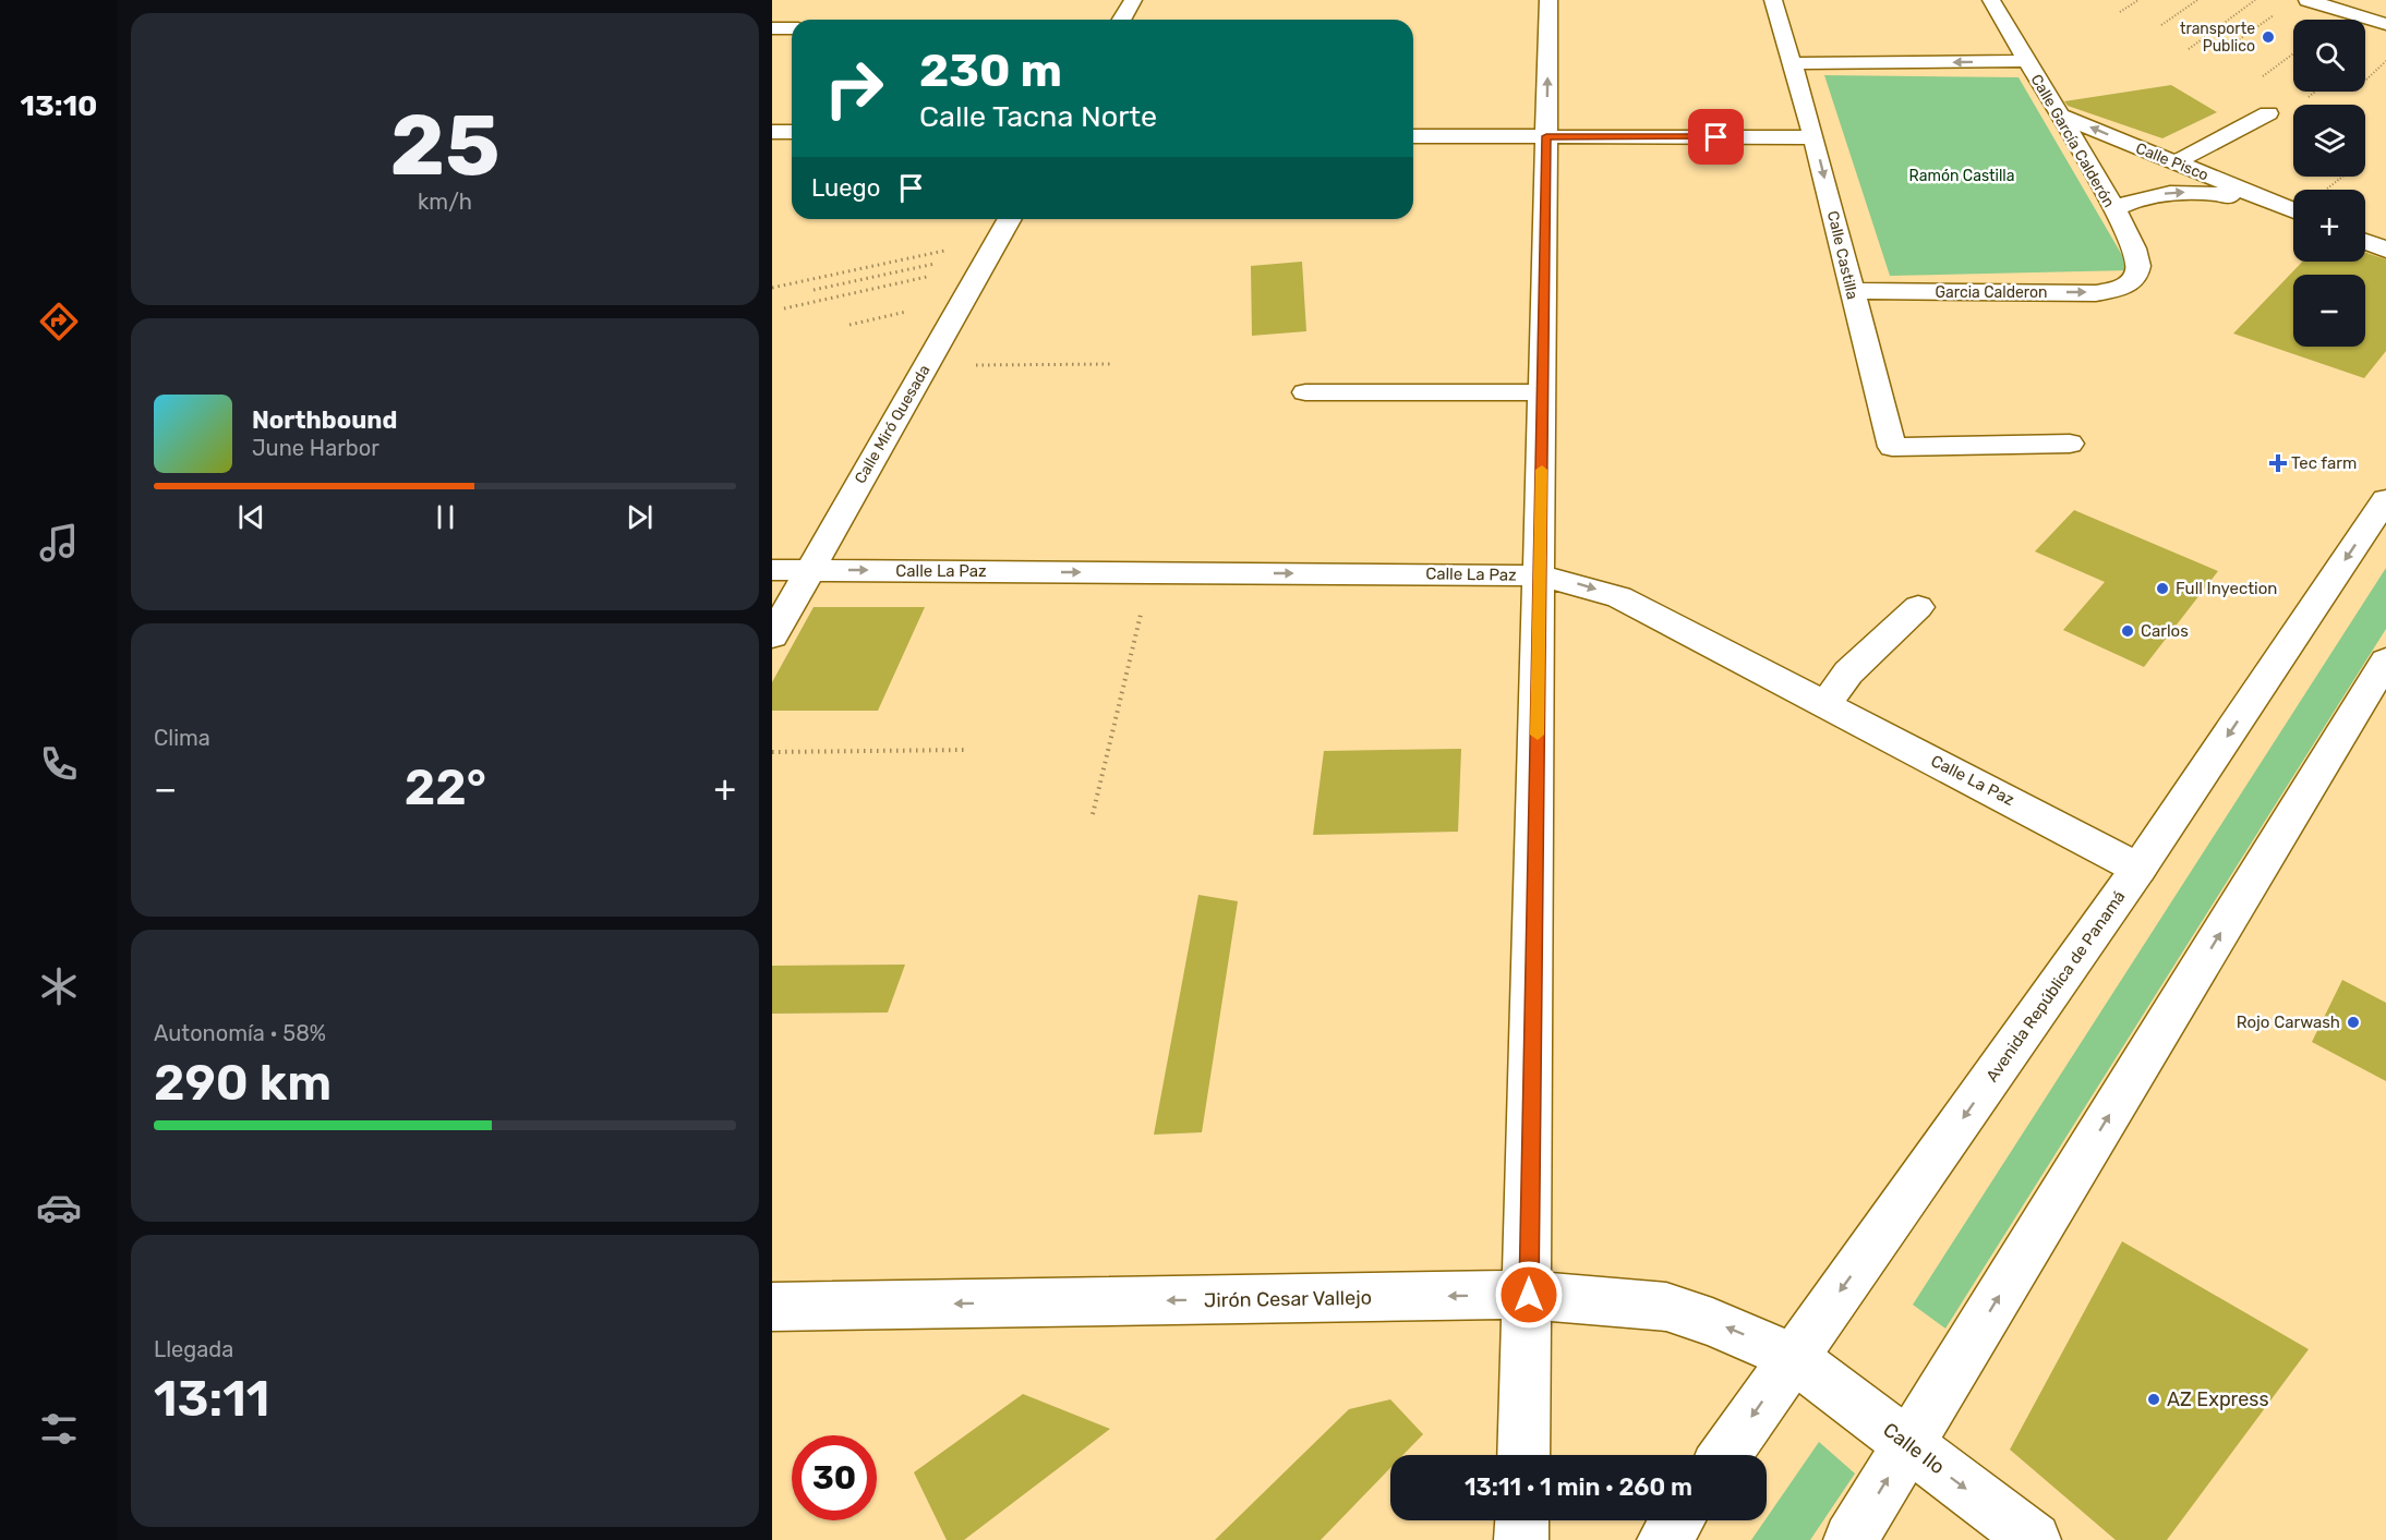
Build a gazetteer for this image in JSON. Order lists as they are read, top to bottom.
{
  "streets": {
    "street": [
      "Calle García Calderón",
      "Calle Pisco",
      "Calle Castilla",
      "Garcia Calderon",
      "Calle Miró Quesada",
      "Calle La Paz",
      "Avenida República de Panamá",
      "Jirón Cesar Vallejo",
      "Calle Ilo"
    ]
  },
  "crossings": [
    ["Calle García Calderón", "Calle Pisco"],
    ["Calle García Calderón", "Garcia Calderon"],
    ["Calle Castilla", "Garcia Calderon"],
    ["Calle Miró Quesada", "Calle La Paz"],
    ["Calle La Paz", "Avenida República de Panamá"],
    ["Avenida República de Panamá", "Jirón Cesar Vallejo"],
    ["Avenida República de Panamá", "Calle Ilo"],
    ["Jirón Cesar Vallejo", "Calle Ilo"]
  ],
  "one_way": ["Calle La Paz", "Jirón Cesar Vallejo", "Calle Ilo"],
  "parks": ["Ramón Castilla"],
  "places": {
    "other": [
      "transporte Publico",
      "Full Inyection",
      "Carlos",
      "Rojo Carwash",
      "AZ Express"
    ],
    "health": ["Tec farm"]
  },
  "page": {
    "tabs": "13:10",
    "tile": [
      ["25", "km/h"],
      "Clima",
      ["Autonomía · 58%", "290 km"],
      ["Llegada", "13:11"]
    ],
    "map_buttons": ["+", "−"],
    "turn": ["230 m", "Calle Tacna Norte"],
    "then": "Luego",
    "song": ["Northbound", "June Harbor"],
    "heat": ["−", "22°", "+"],
    "limit": "30",
    "trip": "13:11 · 1 min · 260 m"
  }
}
